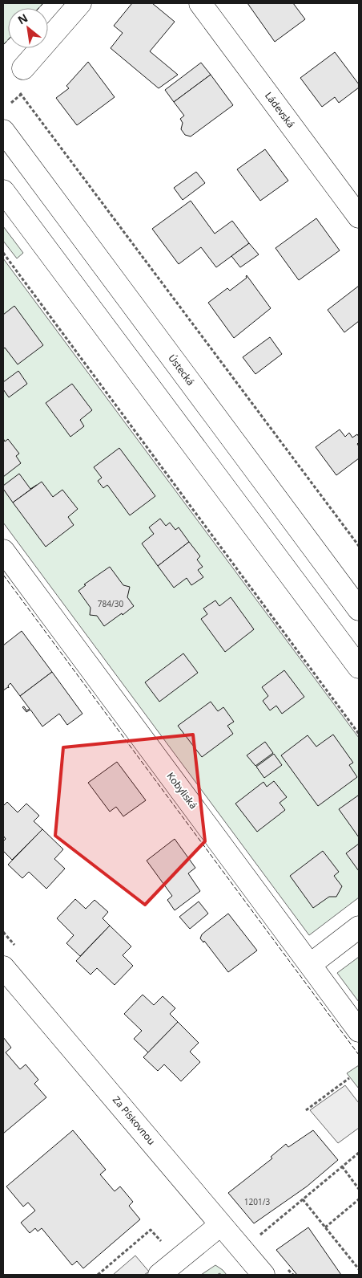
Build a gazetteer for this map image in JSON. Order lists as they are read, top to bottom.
{
  "streets": {
    "street": [
      "Ládevská",
      "Ústecká",
      "Kobyliská",
      "Za Pískovnou"
    ]
  },
  "house_numbers": ["784/30", "1201/3"],
  "north": "top left"
}
